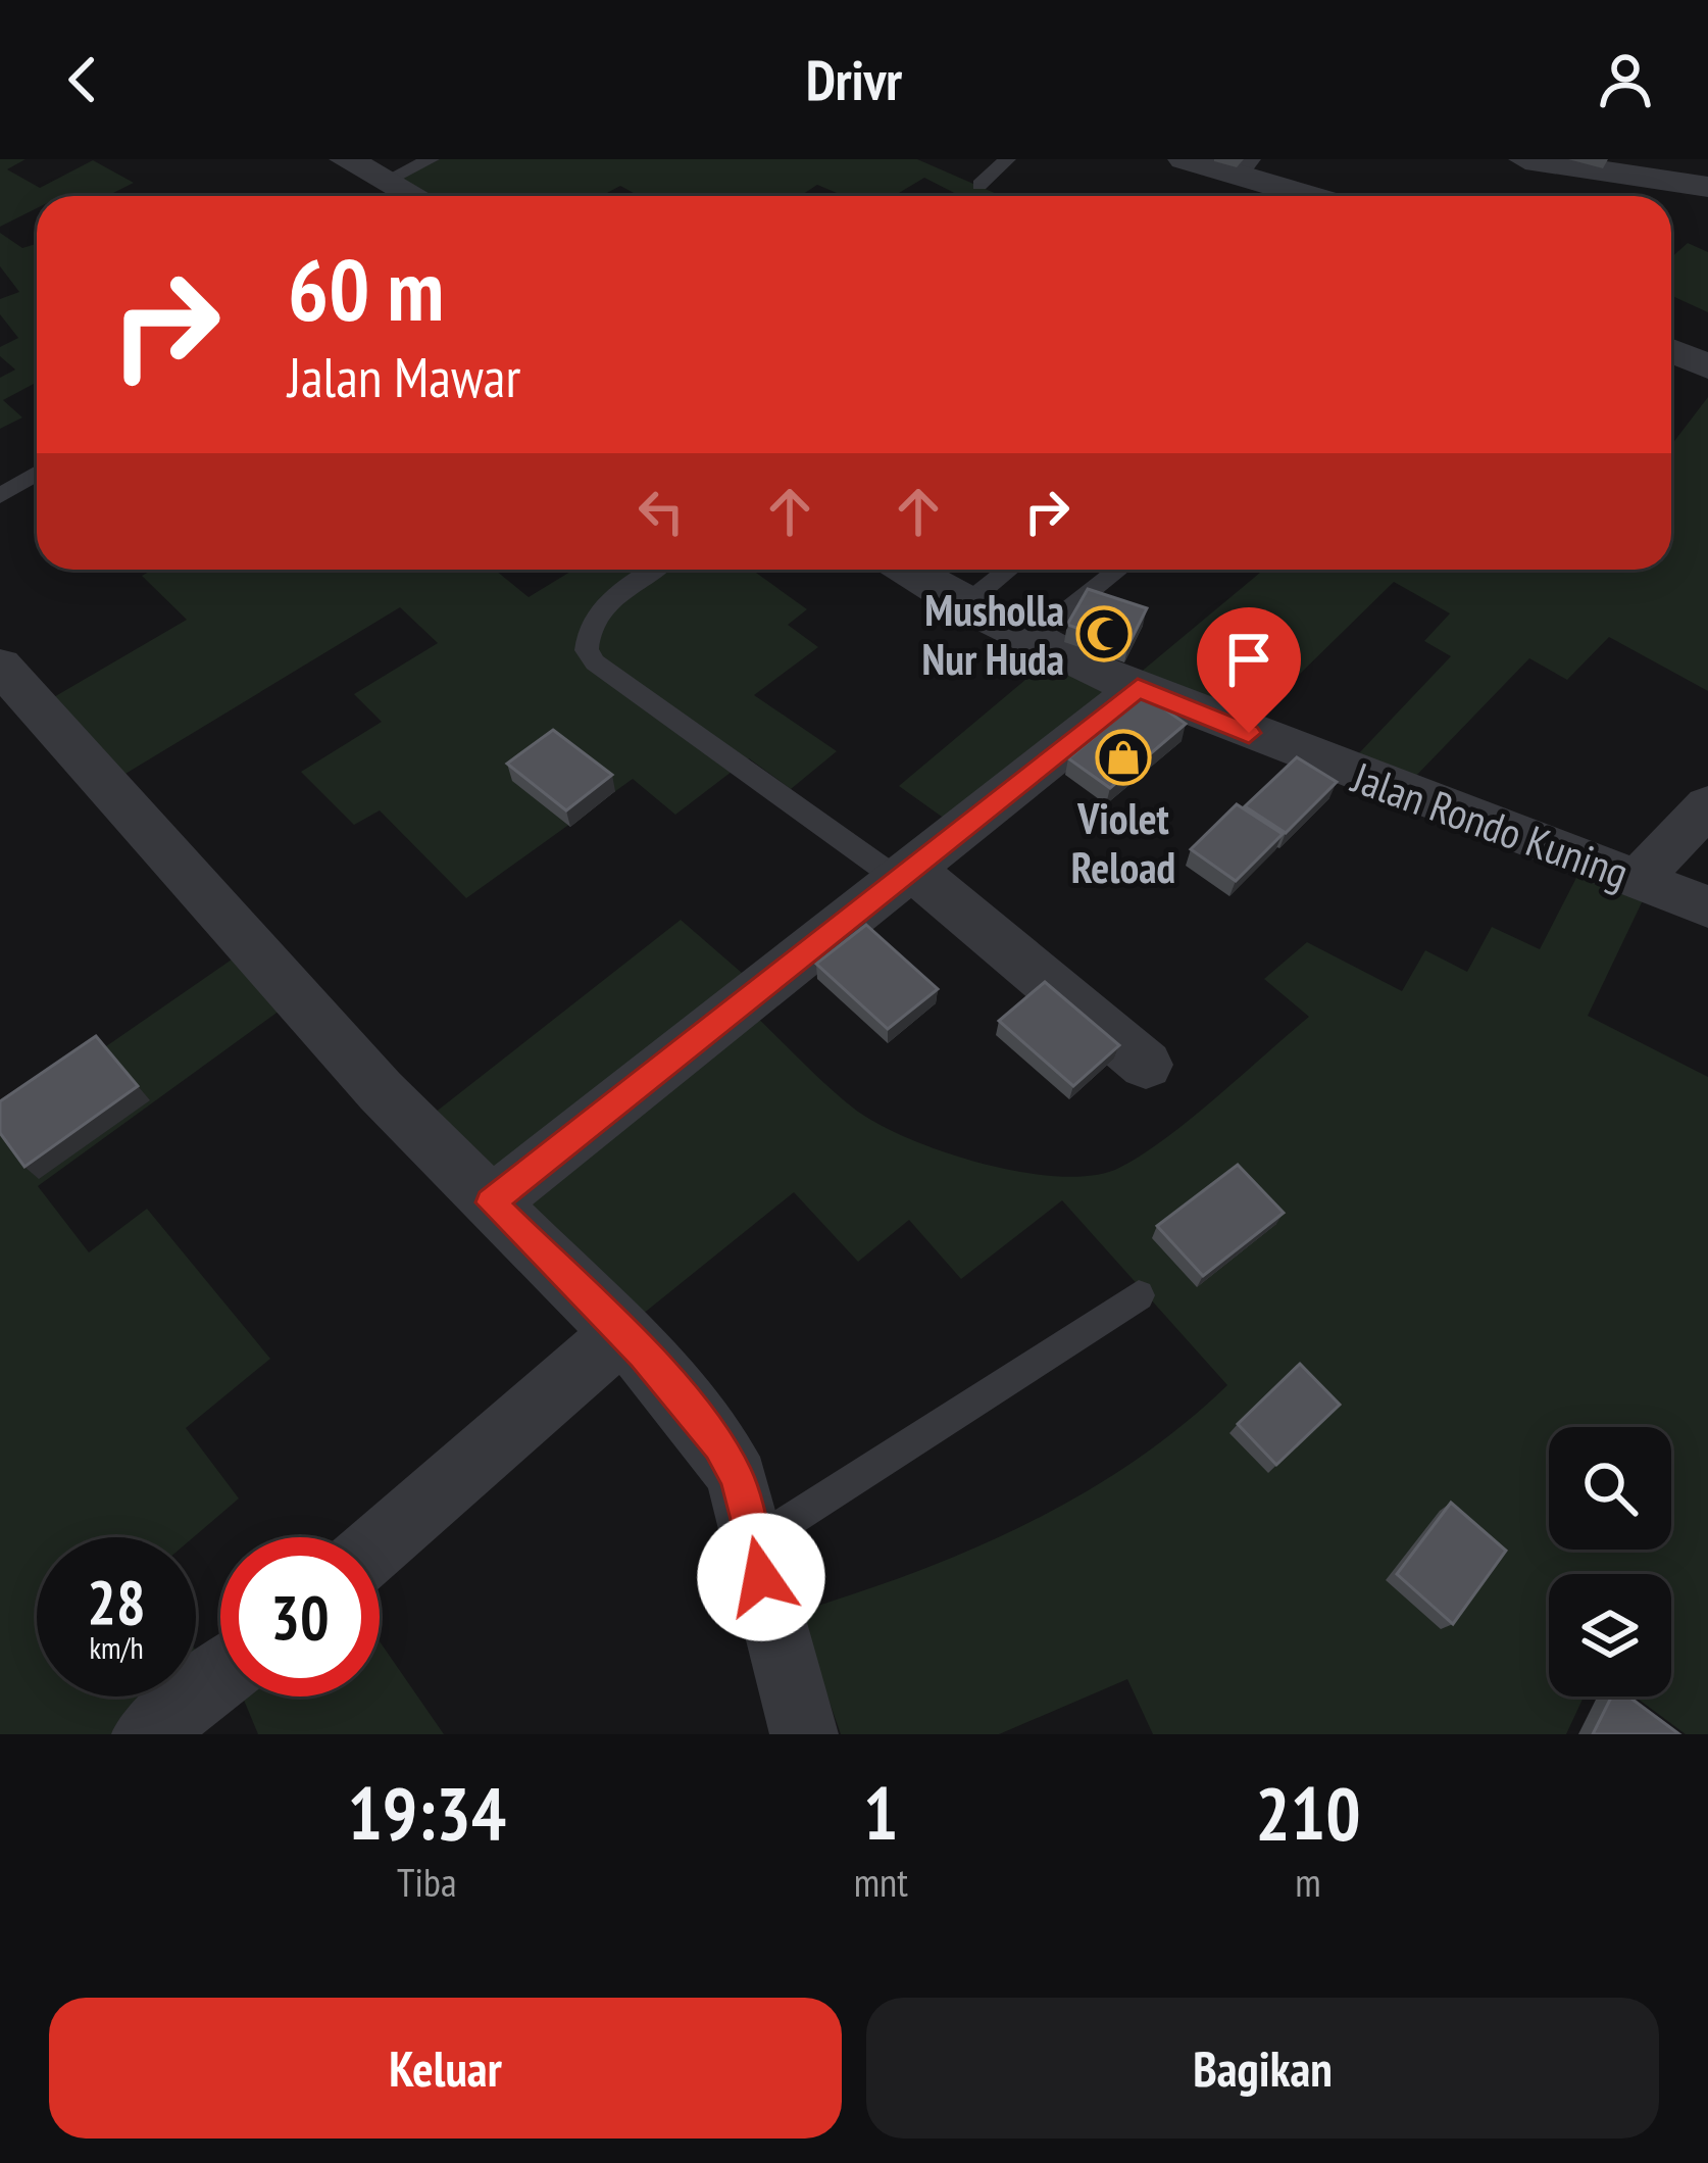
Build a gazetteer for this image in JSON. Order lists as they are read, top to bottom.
{
  "streets": {
    "street": ["Jalan Rondo Kuning"]
  },
  "places": {
    "mosque": ["Musholla Nur Huda"],
    "shop": ["Violet Reload"]
  },
  "page": {
    "header": "Drivr",
    "turn": ["60 m", "Jalan Mawar"],
    "speed": "28 km/h",
    "limit": "30",
    "eta": [
      "19:34",
      "Tiba",
      "1",
      "mnt",
      "210",
      "m"
    ],
    "buttons": ["Keluar", "Bagikan"]
  }
}
